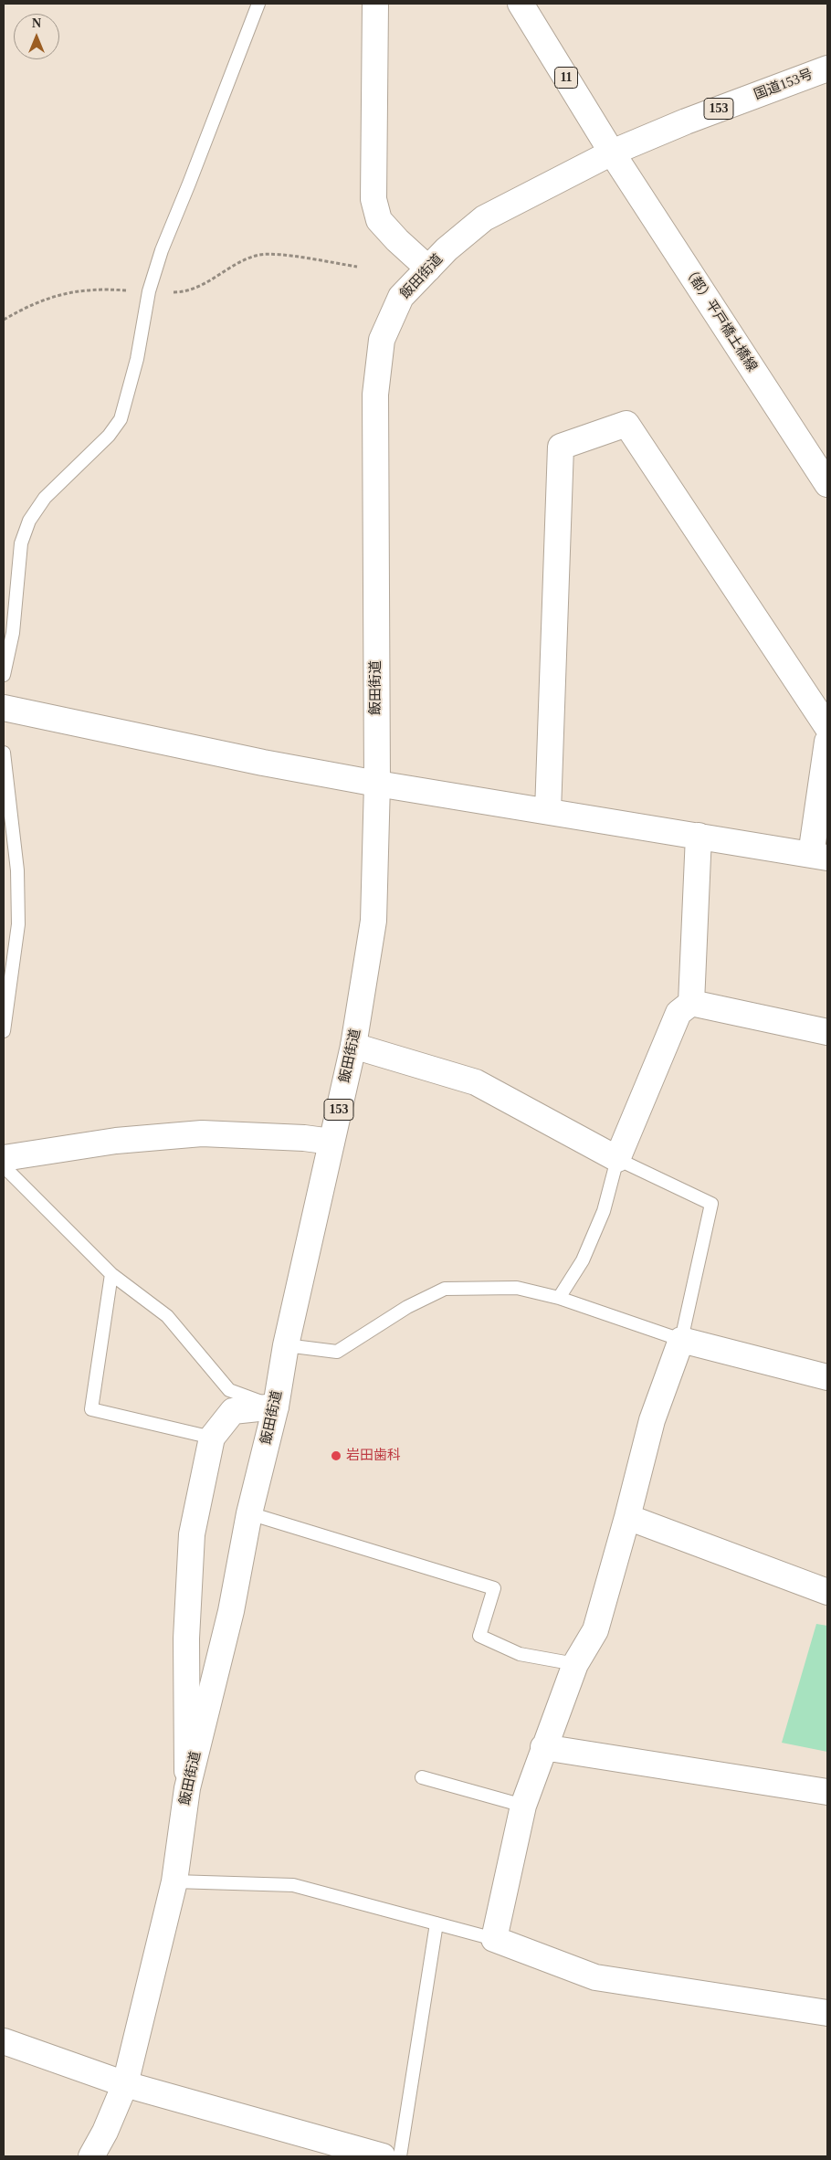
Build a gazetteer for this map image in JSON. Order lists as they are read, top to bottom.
{
  "streets": {
    "main road": [
      "11",
      "国道153号",
      "153",
      "飯田街道",
      "（都）平戸橋土橋線"
    ]
  },
  "crossings": [
    ["11", "国道153号"],
    ["11", "飯田街道"],
    ["11", "（都）平戸橋土橋線"],
    ["国道153号", "飯田街道"],
    ["国道153号", "（都）平戸橋土橋線"],
    ["飯田街道", "（都）平戸橋土橋線"]
  ],
  "places": ["岩田歯科"],
  "north": "top"
}
